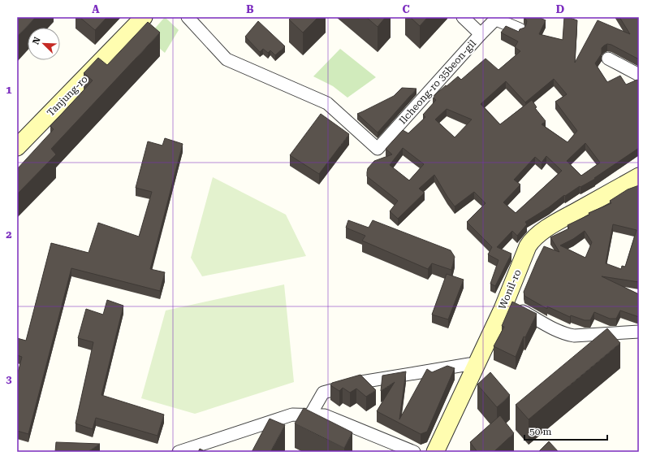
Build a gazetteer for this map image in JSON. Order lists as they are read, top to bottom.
{
  "streets": {
    "street": ["Ilcheong-ro 35beon-gil", "Tanjung-ro", "Wonil-ro"]
  },
  "scale_bar": "50 m",
  "north": "top left",
  "grid": {
    "columns": [
      "A",
      "B",
      "C",
      "D"
    ],
    "rows": ["1", "2", "3"]
  }
}
